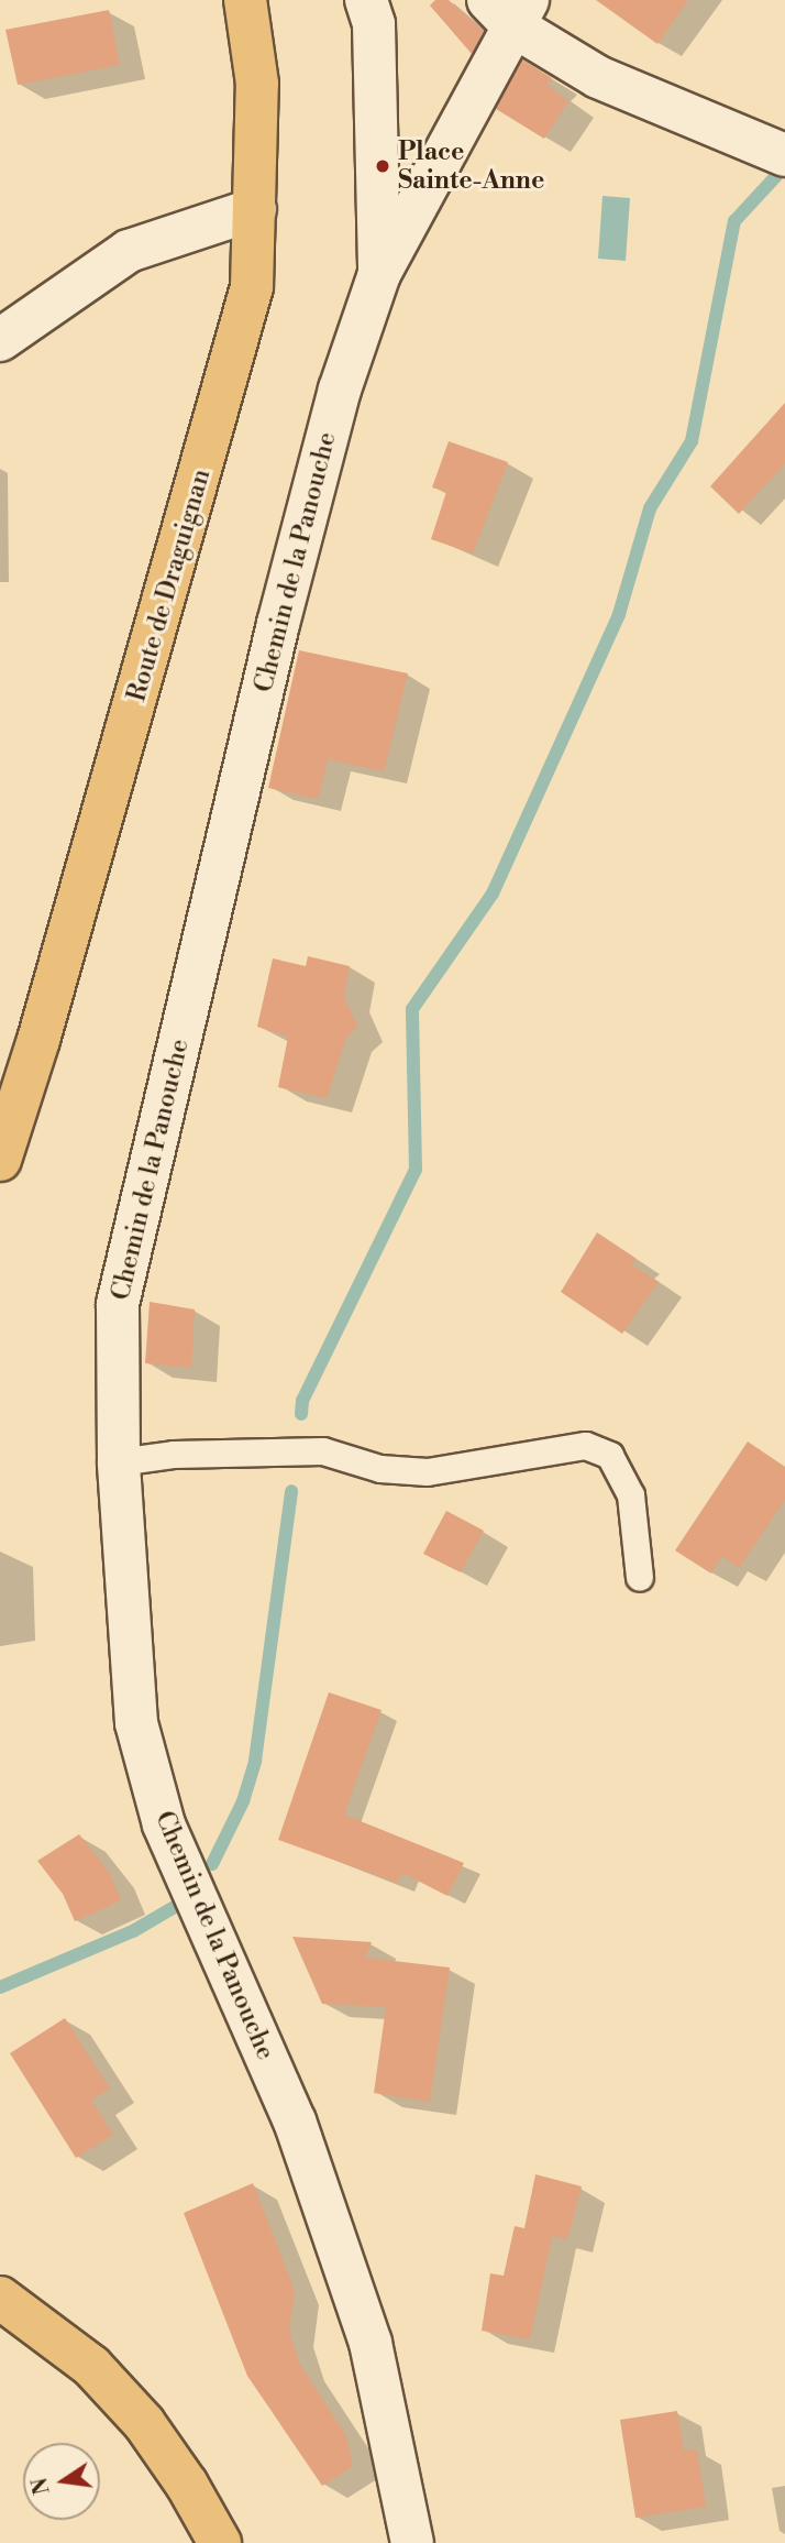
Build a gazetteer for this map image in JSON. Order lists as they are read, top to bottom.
{
  "streets": {
    "main road": ["Route de Draguignan"],
    "street": ["Chemin de la Panouche"]
  },
  "places": ["Place Sainte-Anne"],
  "north": "left"
}
